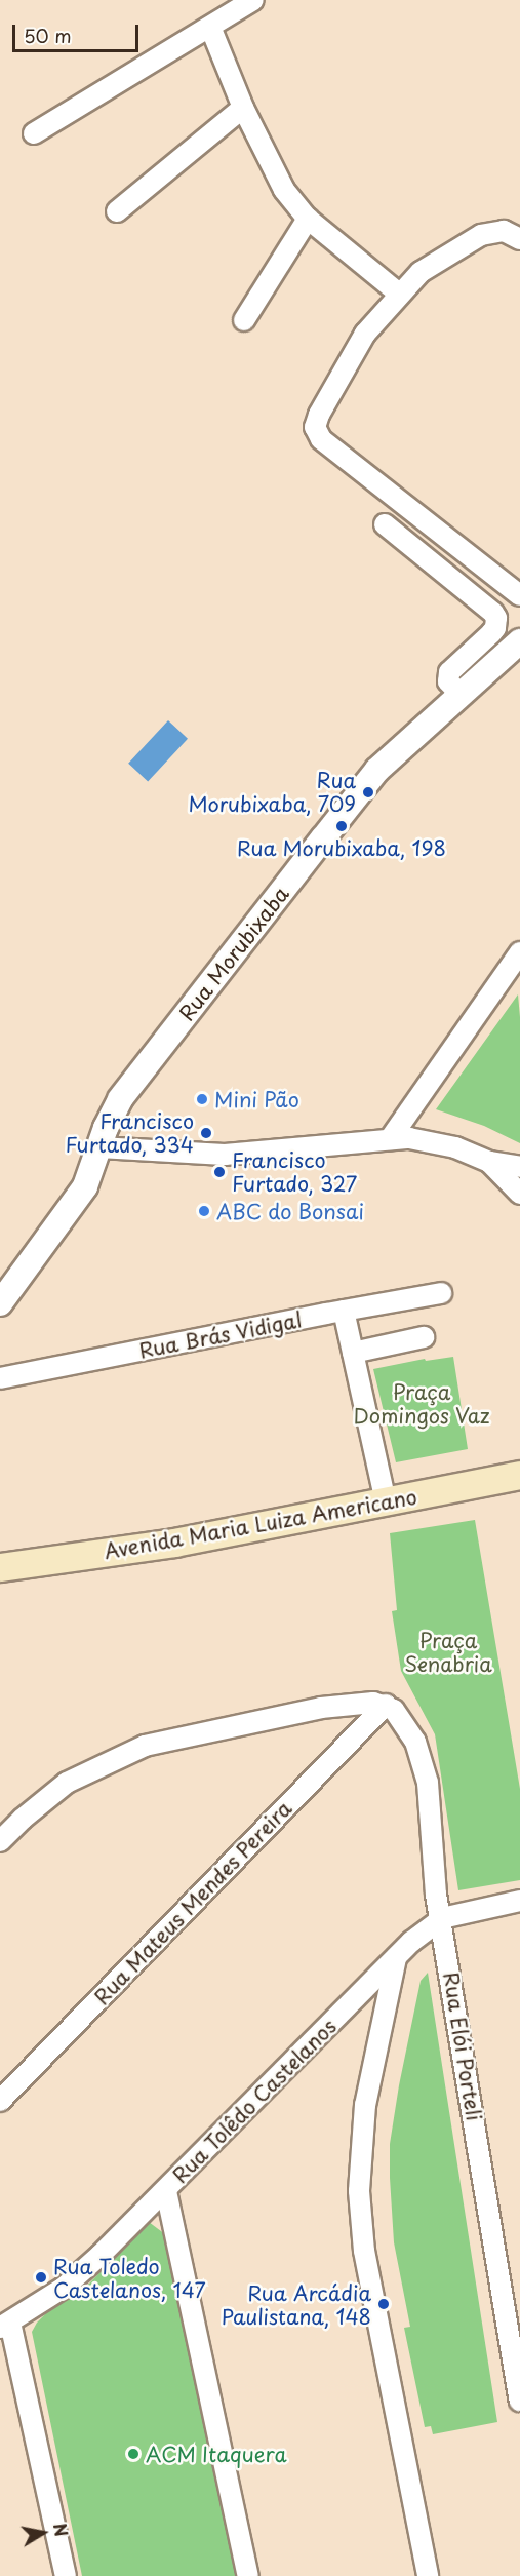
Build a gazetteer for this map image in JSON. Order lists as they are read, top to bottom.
{
  "streets": {
    "main road": ["Avenida Maria Luiza Americano"],
    "street": [
      "Rua Morubixaba",
      "Rua Brás Vidigal",
      "Rua Mateus Mendes Pereira",
      "Rua Elói Porteli",
      "Rua Tolêdo Castelanos"
    ]
  },
  "crossings": [
    ["Rua Mateus Mendes Pereira", "Rua Elói Porteli"],
    ["Rua Elói Porteli", "Rua Tolêdo Castelanos"]
  ],
  "parks": ["Praça Domingos Vaz", "Praça Senabria"],
  "places": [
    "Rua Morubixaba, 709",
    "Rua Morubixaba, 198",
    "Mini Pão",
    "Francisco Furtado, 334",
    "Francisco Furtado, 327",
    "ABC do Bonsai",
    "Rua Toledo Castelanos, 147",
    "Rua Arcádia Paulistana, 148",
    "ACM Itaquera"
  ],
  "scale_bar": "50 m",
  "north": "right"
}
